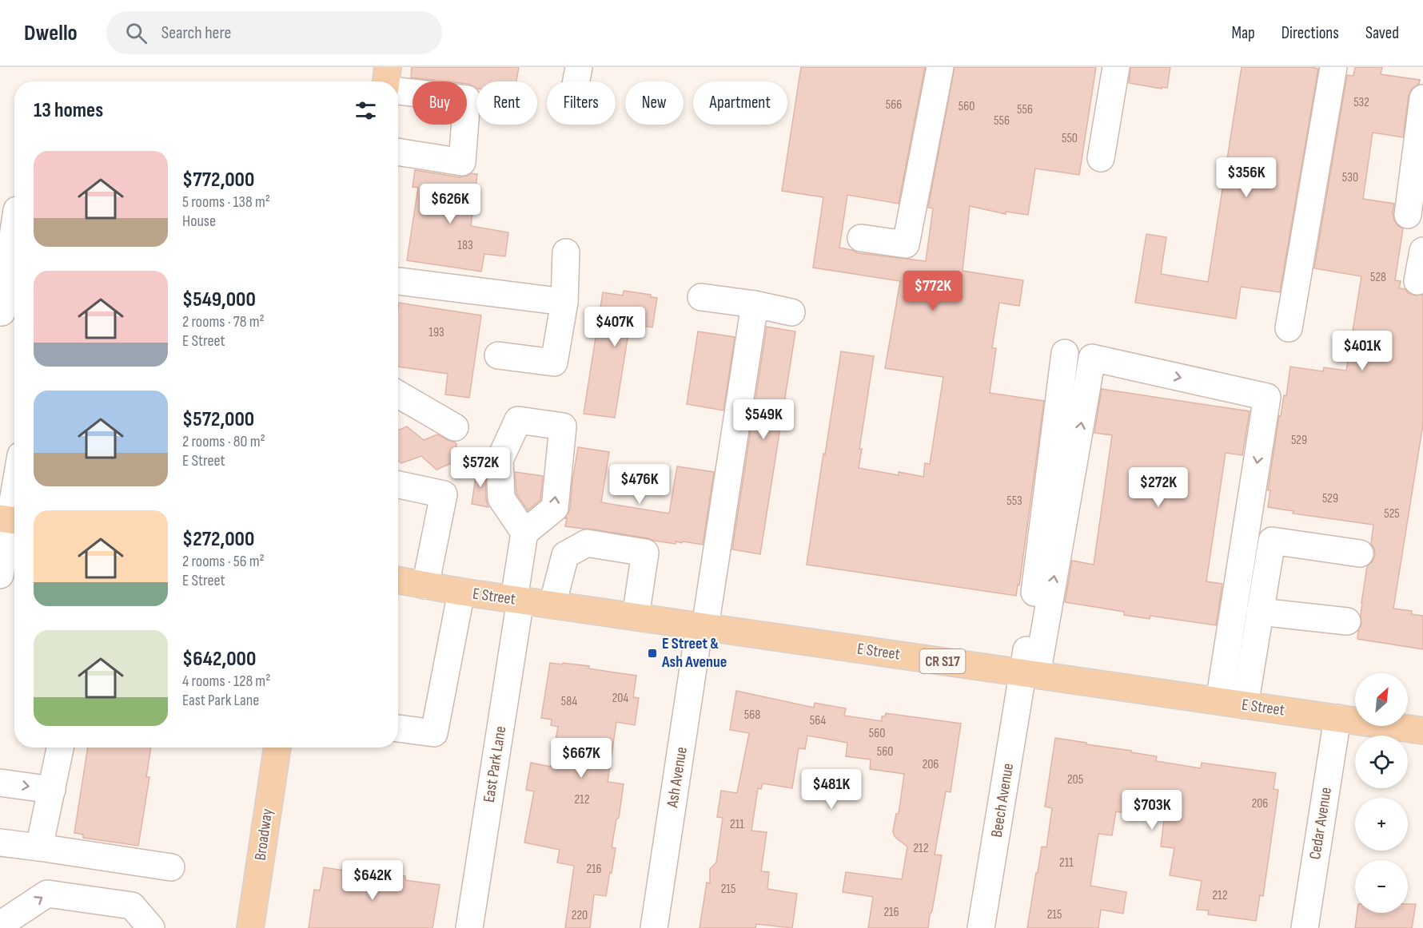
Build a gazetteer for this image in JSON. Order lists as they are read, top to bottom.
{
  "streets": {
    "main road": ["E Street", "CR S17", "Broadway"],
    "street": [
      "East Park Lane",
      "Ash Avenue",
      "Beech Avenue",
      "Cedar Avenue"
    ]
  },
  "crossings": [
    ["E Street", "East Park Lane"],
    ["E Street", "Ash Avenue"],
    ["E Street", "Beech Avenue"],
    ["E Street", "Cedar Avenue"]
  ],
  "places": {
    "transit": ["E Street & Ash Avenue"]
  },
  "house_numbers": [
    "532",
    "566",
    "560",
    "556",
    "556",
    "550",
    "530",
    "183",
    "528",
    "193",
    "529",
    "529",
    "553",
    "525",
    "204",
    "584",
    "568",
    "564",
    "560",
    "560",
    "206",
    "205",
    "212",
    "206",
    "211",
    "212",
    "211",
    "216",
    "215",
    "212",
    "216",
    "215",
    "220"
  ],
  "north": "top right",
  "page": {
    "header": "Dwello",
    "search": "Search here",
    "nav": ["Map", "Directions", "Saved"],
    "chip": [
      "Buy",
      "Rent",
      "Filters",
      "New",
      "Apartment"
    ],
    "heading": "13 homes",
    "list": [
      {
        "name": "$772,000",
        "note": "5 rooms · 138 m² · House"
      },
      {
        "name": "$549,000",
        "note": "2 rooms · 78 m² · E Street"
      },
      {
        "name": "$572,000",
        "note": "2 rooms · 80 m² · E Street"
      },
      {
        "name": "$272,000",
        "note": "2 rooms · 56 m² · E Street"
      },
      {
        "name": "$642,000",
        "note": "4 rooms · 128 m² · East Park Lane"
      }
    ],
    "price": [
      "$356K",
      "$626K",
      "$772K",
      "$407K",
      "$401K",
      "$549K",
      "$572K",
      "$476K",
      "$272K",
      "$667K",
      "$481K",
      "$703K",
      "$642K"
    ],
    "map_buttons": ["+", "−"]
  }
}
